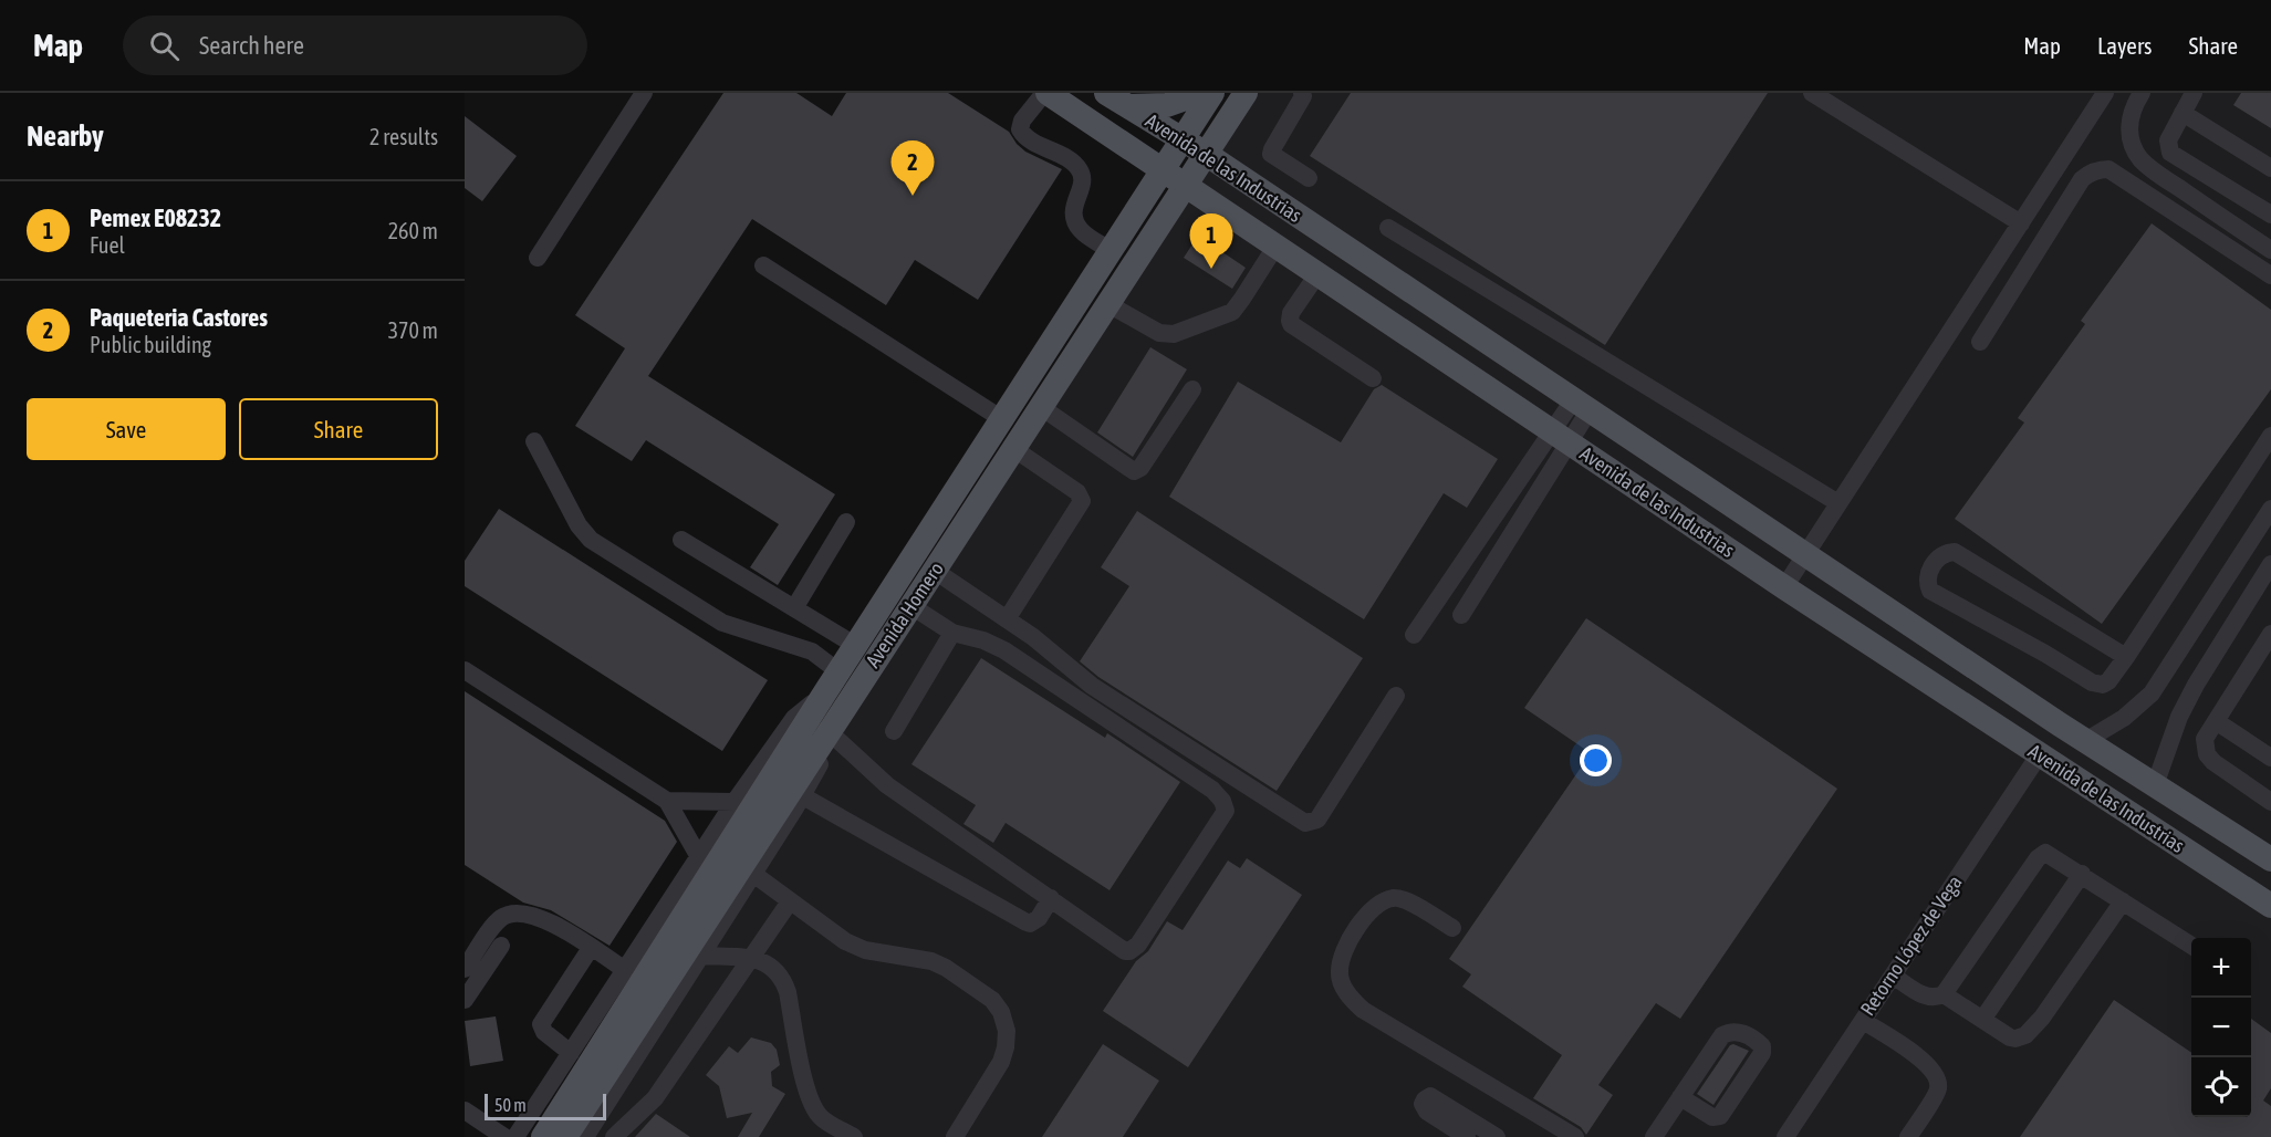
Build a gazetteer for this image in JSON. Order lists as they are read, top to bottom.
{
  "streets": {
    "main road": ["Avenida de las Industrias", "Avenida Homero"],
    "street": ["Retorno López de Vega"]
  },
  "crossings": [
    ["Avenida de las Industrias", "Avenida Homero"],
    ["Avenida de las Industrias", "Retorno López de Vega"]
  ],
  "scale_bar": "50 m",
  "page": {
    "header": "Map",
    "search": "Search here",
    "nav": ["Map", "Layers", "Share"],
    "heading": ["Nearby", "2 results"],
    "pins": ["2", "1"],
    "list": [
      {
        "mark": "1",
        "name": "Pemex E08232",
        "note": "Fuel",
        "value": "260 m"
      },
      {
        "mark": "2",
        "name": "Paqueteria Castores",
        "note": "Public building",
        "value": "370 m"
      }
    ],
    "buttons": ["Save", "Share"],
    "map_buttons": ["+", "−"],
    "scale": "50 m"
  }
}
